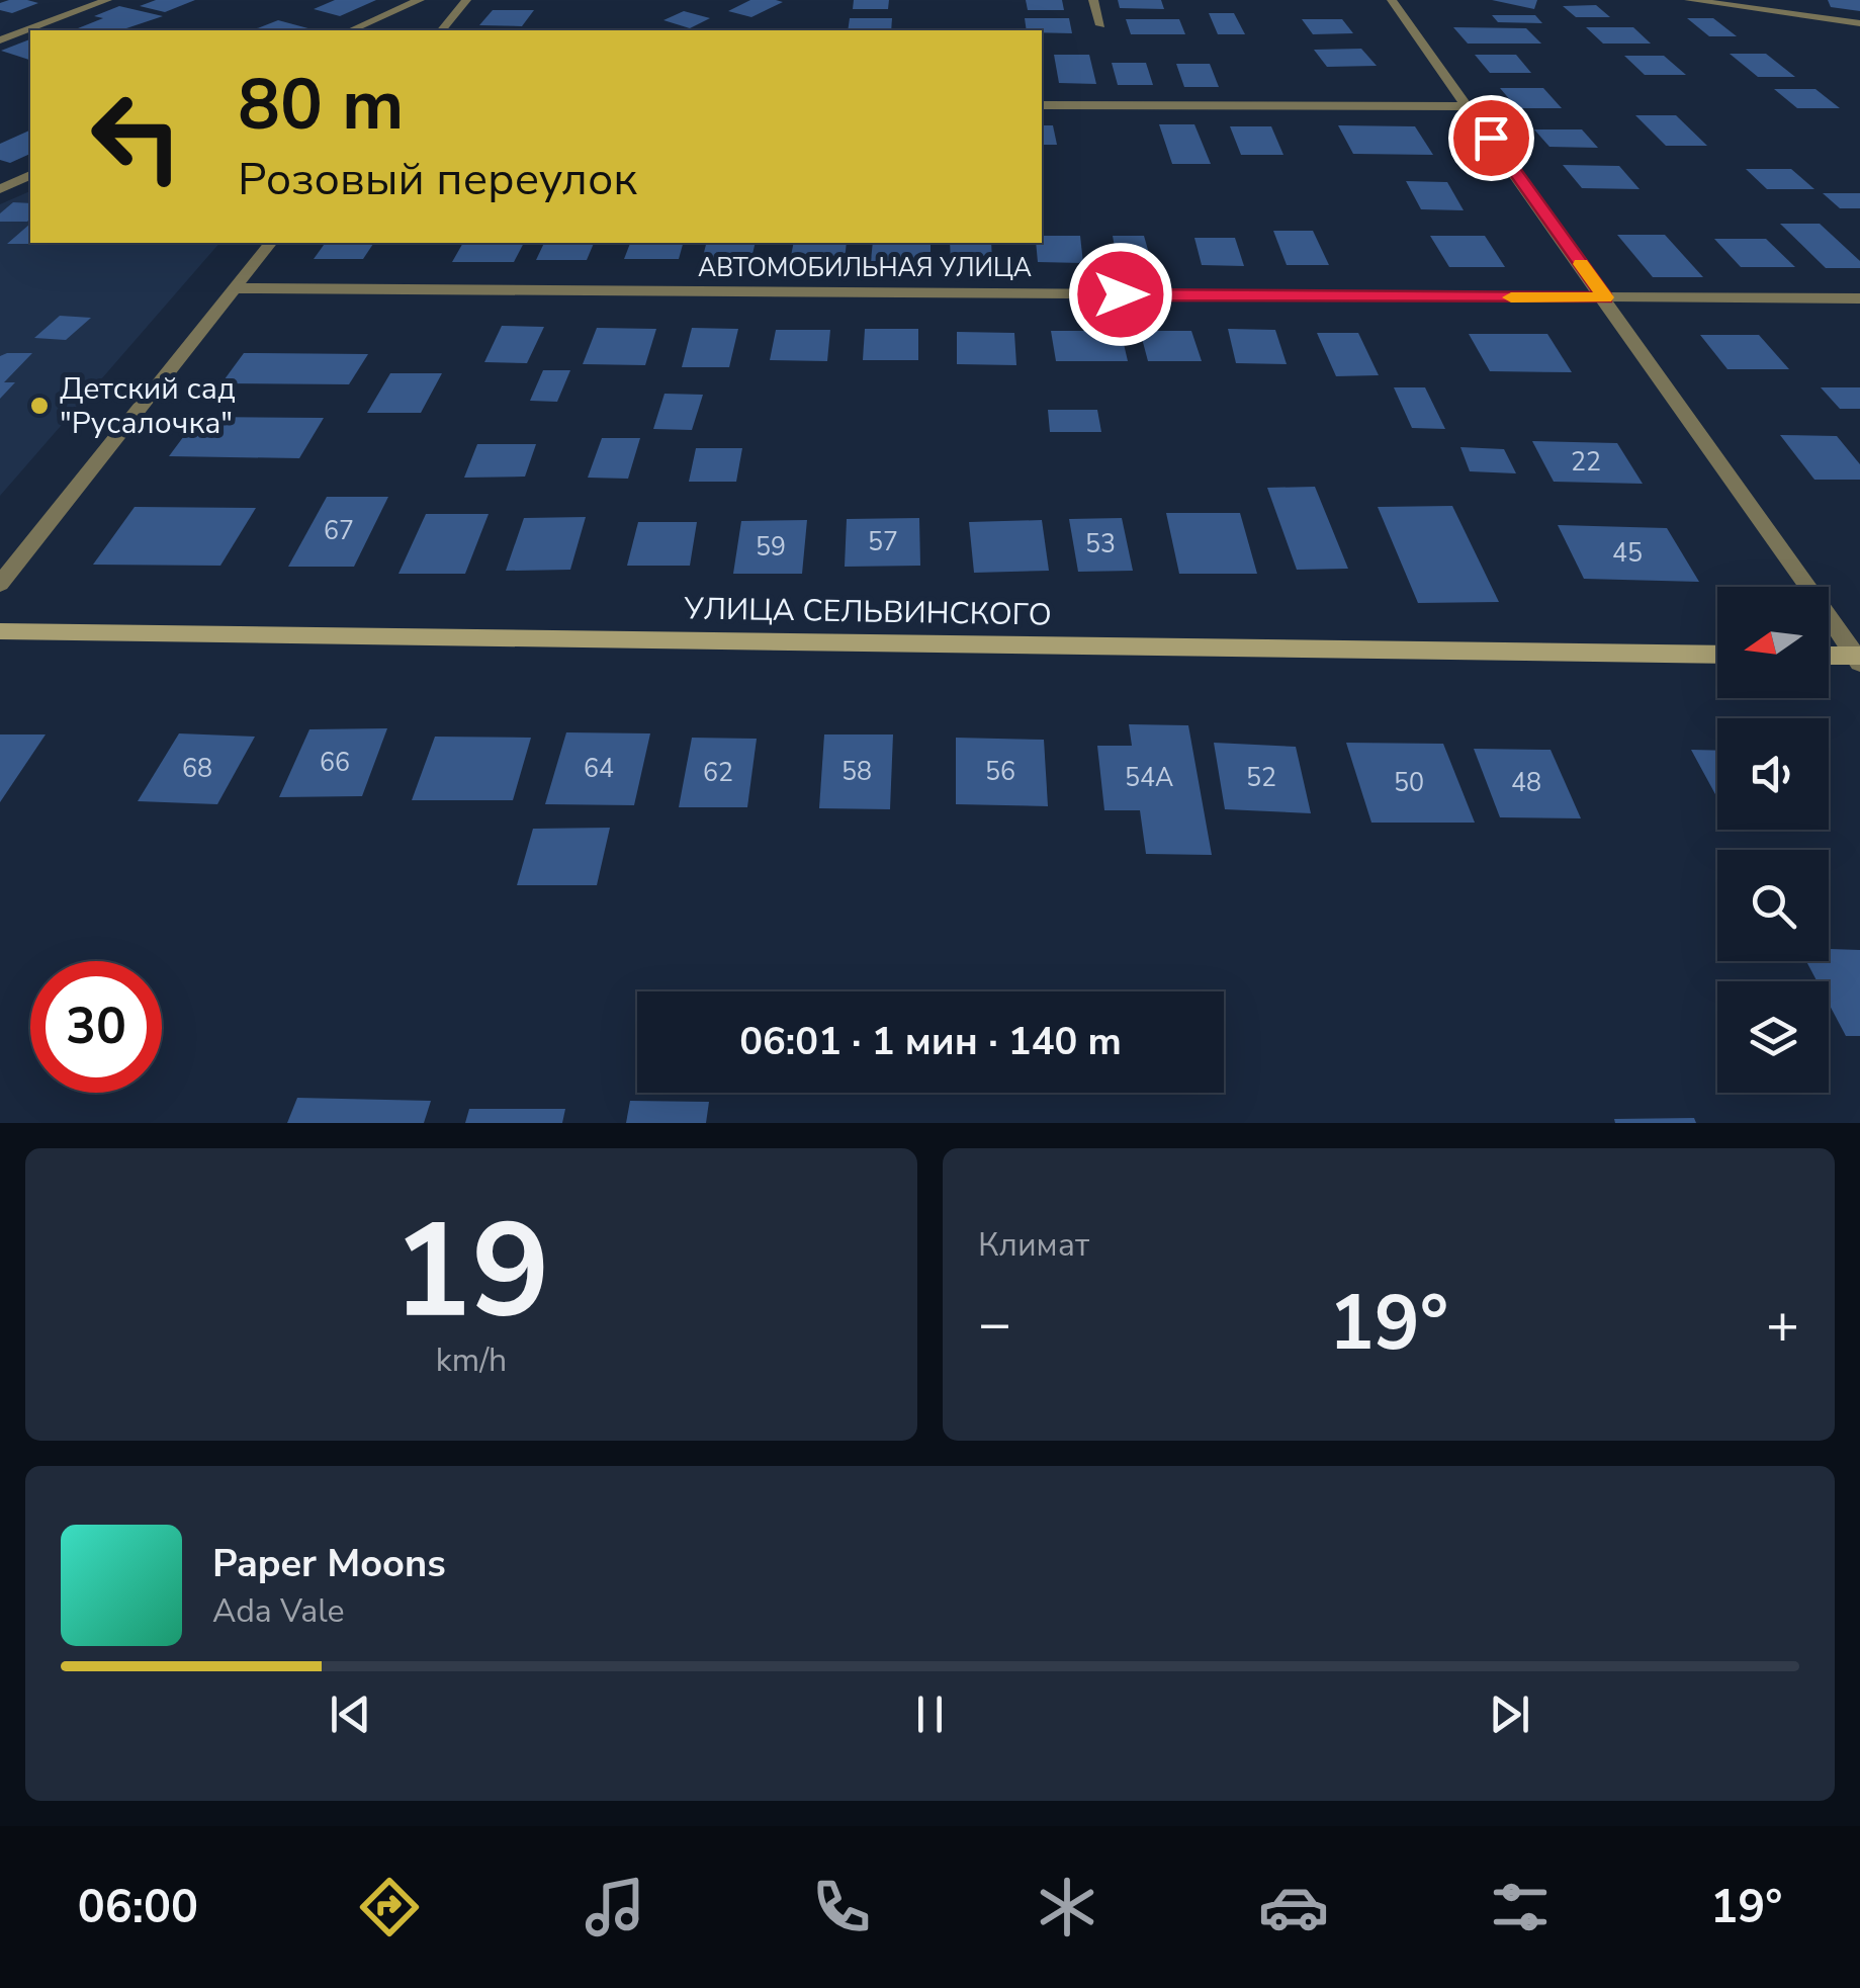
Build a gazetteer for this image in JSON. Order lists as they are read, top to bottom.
{
  "streets": {
    "street": ["АВТОМОБИЛЬНАЯ УЛИЦА", "УЛИЦА СЕЛЬВИНСКОГО"]
  },
  "places": ["Детский сад \"Русалочка\""],
  "house_numbers": [
    "22",
    "67",
    "57",
    "53",
    "59",
    "45",
    "66",
    "68",
    "64",
    "58",
    "56",
    "62",
    "54А",
    "52",
    "50",
    "48"
  ],
  "north": "left",
  "page": {
    "turn": ["80 m", "Розовый переулок"],
    "limit": "30",
    "trip": "06:01 · 1 мин · 140 m",
    "tile": [
      ["19", "km/h"],
      "Климат"
    ],
    "heat": ["−", "19°", "+"],
    "song": ["Paper Moons", "Ada Vale"],
    "tabs": ["06:00", "19°"]
  }
}
